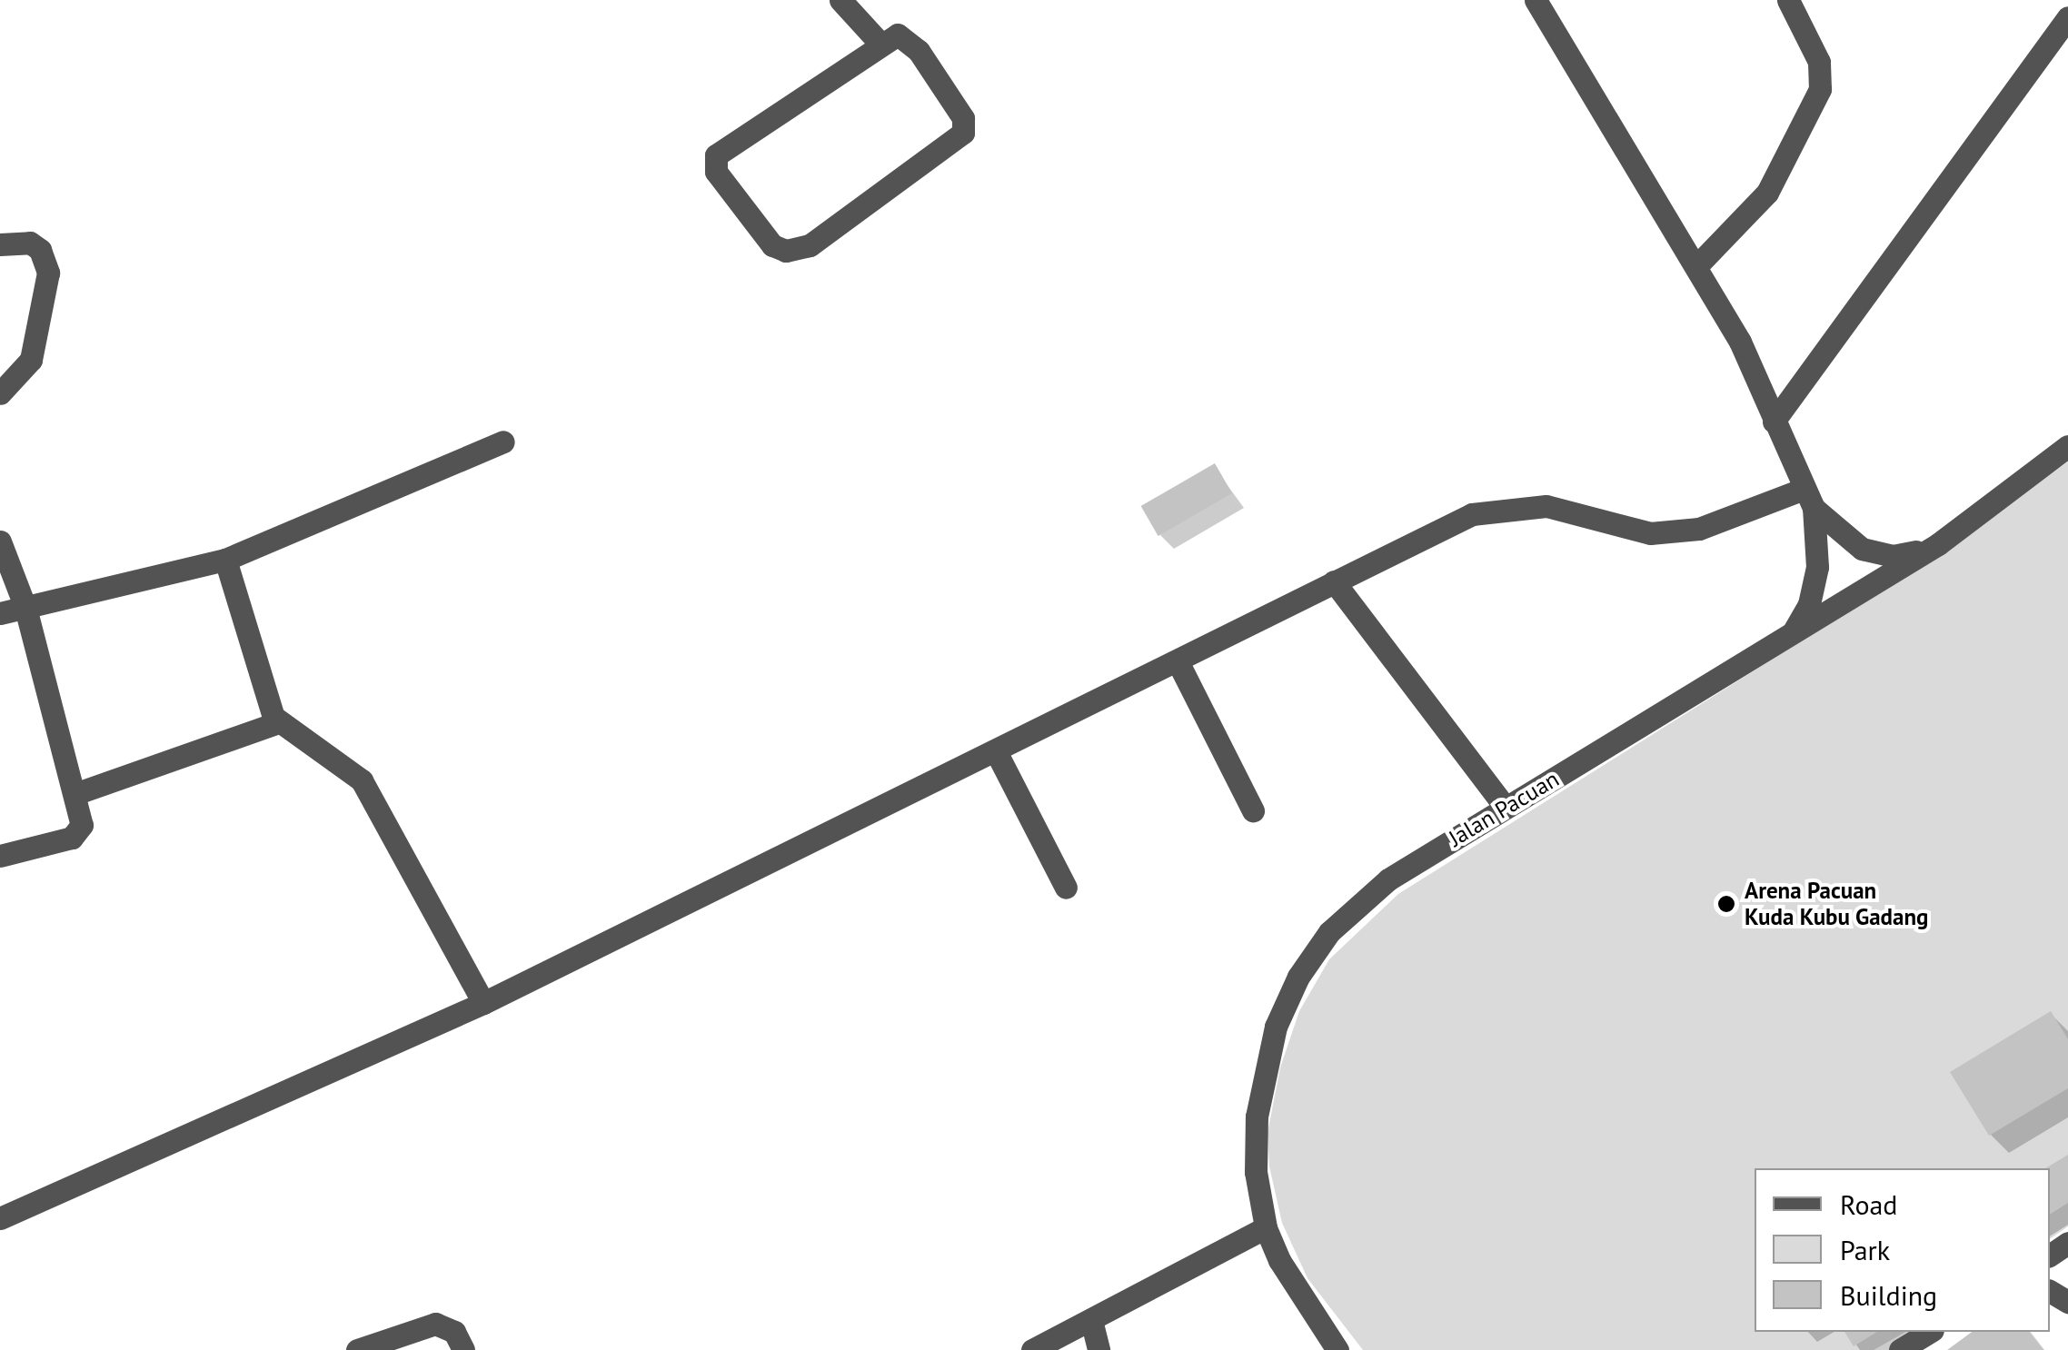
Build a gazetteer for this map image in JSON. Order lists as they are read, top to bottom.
{
  "streets": {
    "street": ["Jalan Pacuan"]
  },
  "places": ["Arena Pacuan Kuda Kubu Gadang"],
  "legend": ["Road", "Park", "Building"]
}
